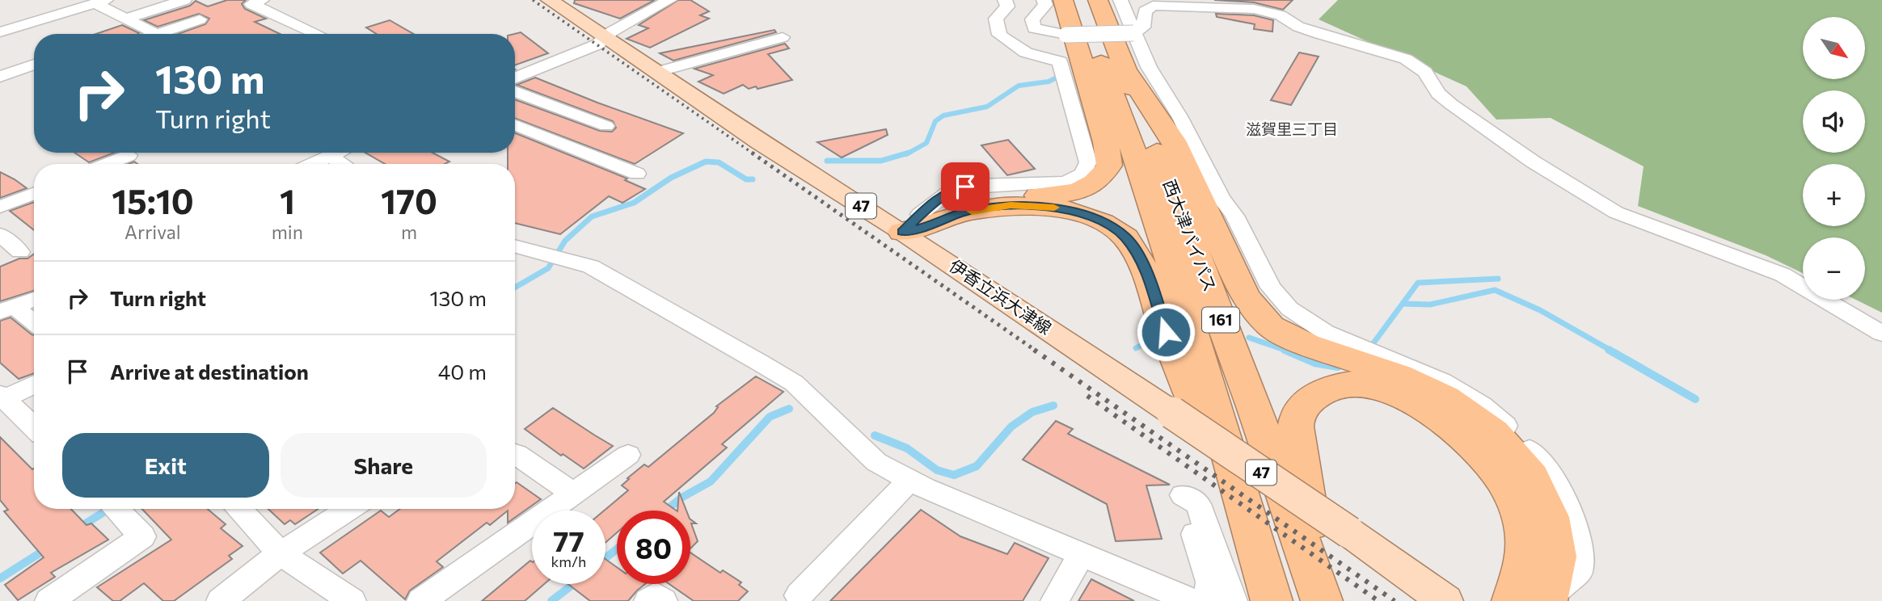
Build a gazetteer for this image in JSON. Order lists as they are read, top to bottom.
{
  "streets": {
    "highway": ["西大津バイパス", "161"],
    "main road": ["47", "伊香立浜大津線"]
  },
  "districts": ["滋賀里三丁目"],
  "north": "bottom right",
  "page": {
    "map_buttons": ["+", "−"],
    "turn": ["130 m", "Turn right"],
    "eta": [
      "15:10",
      "Arrival",
      "1",
      "min",
      "170",
      "m"
    ],
    "list": [
      {
        "name": "Turn right",
        "value": "130 m"
      },
      {
        "name": "Arrive at destination",
        "value": "40 m"
      }
    ],
    "buttons": ["Exit", "Share"],
    "speed": "77 km/h",
    "limit": "80"
  }
}
